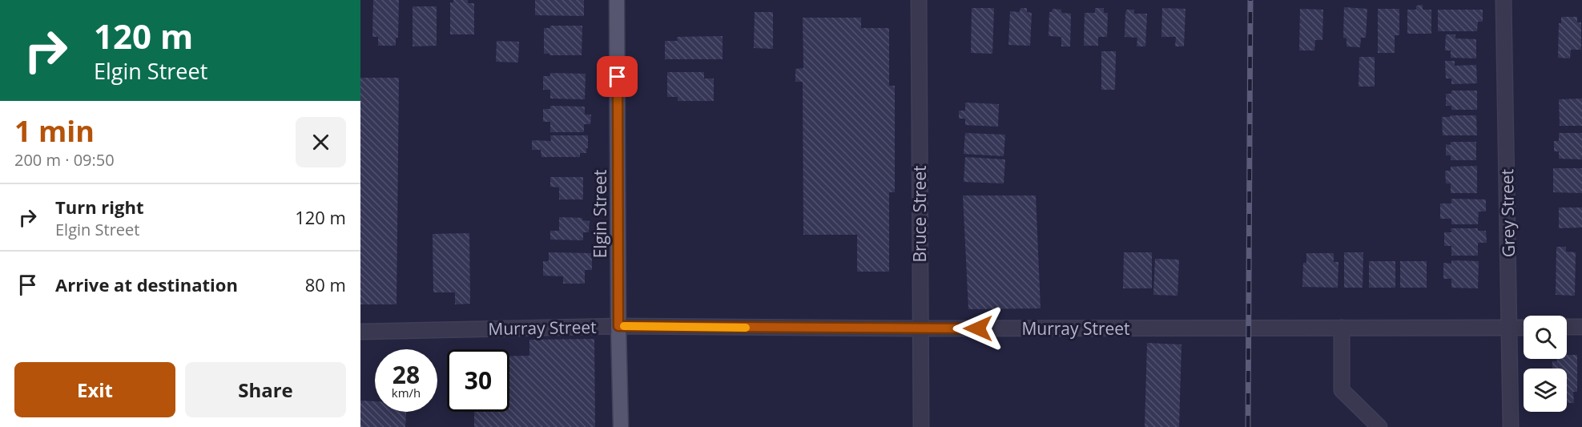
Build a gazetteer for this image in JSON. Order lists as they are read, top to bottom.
{
  "streets": {
    "main road": ["Elgin Street"],
    "street": ["Grey Street", "Bruce Street", "Murray Street"]
  },
  "crossings": [
    ["Grey Street", "Murray Street"],
    ["Elgin Street", "Murray Street"],
    ["Bruce Street", "Murray Street"]
  ],
  "page": {
    "turn": ["120 m", "Elgin Street"],
    "heading": ["1 min", "200 m · 09:50"],
    "list": [
      {
        "name": "Turn right",
        "note": "Elgin Street",
        "value": "120 m"
      },
      {
        "name": "Arrive at destination",
        "value": "80 m"
      }
    ],
    "speed": "28 km/h",
    "limit": "30",
    "buttons": ["Exit", "Share"]
  }
}
